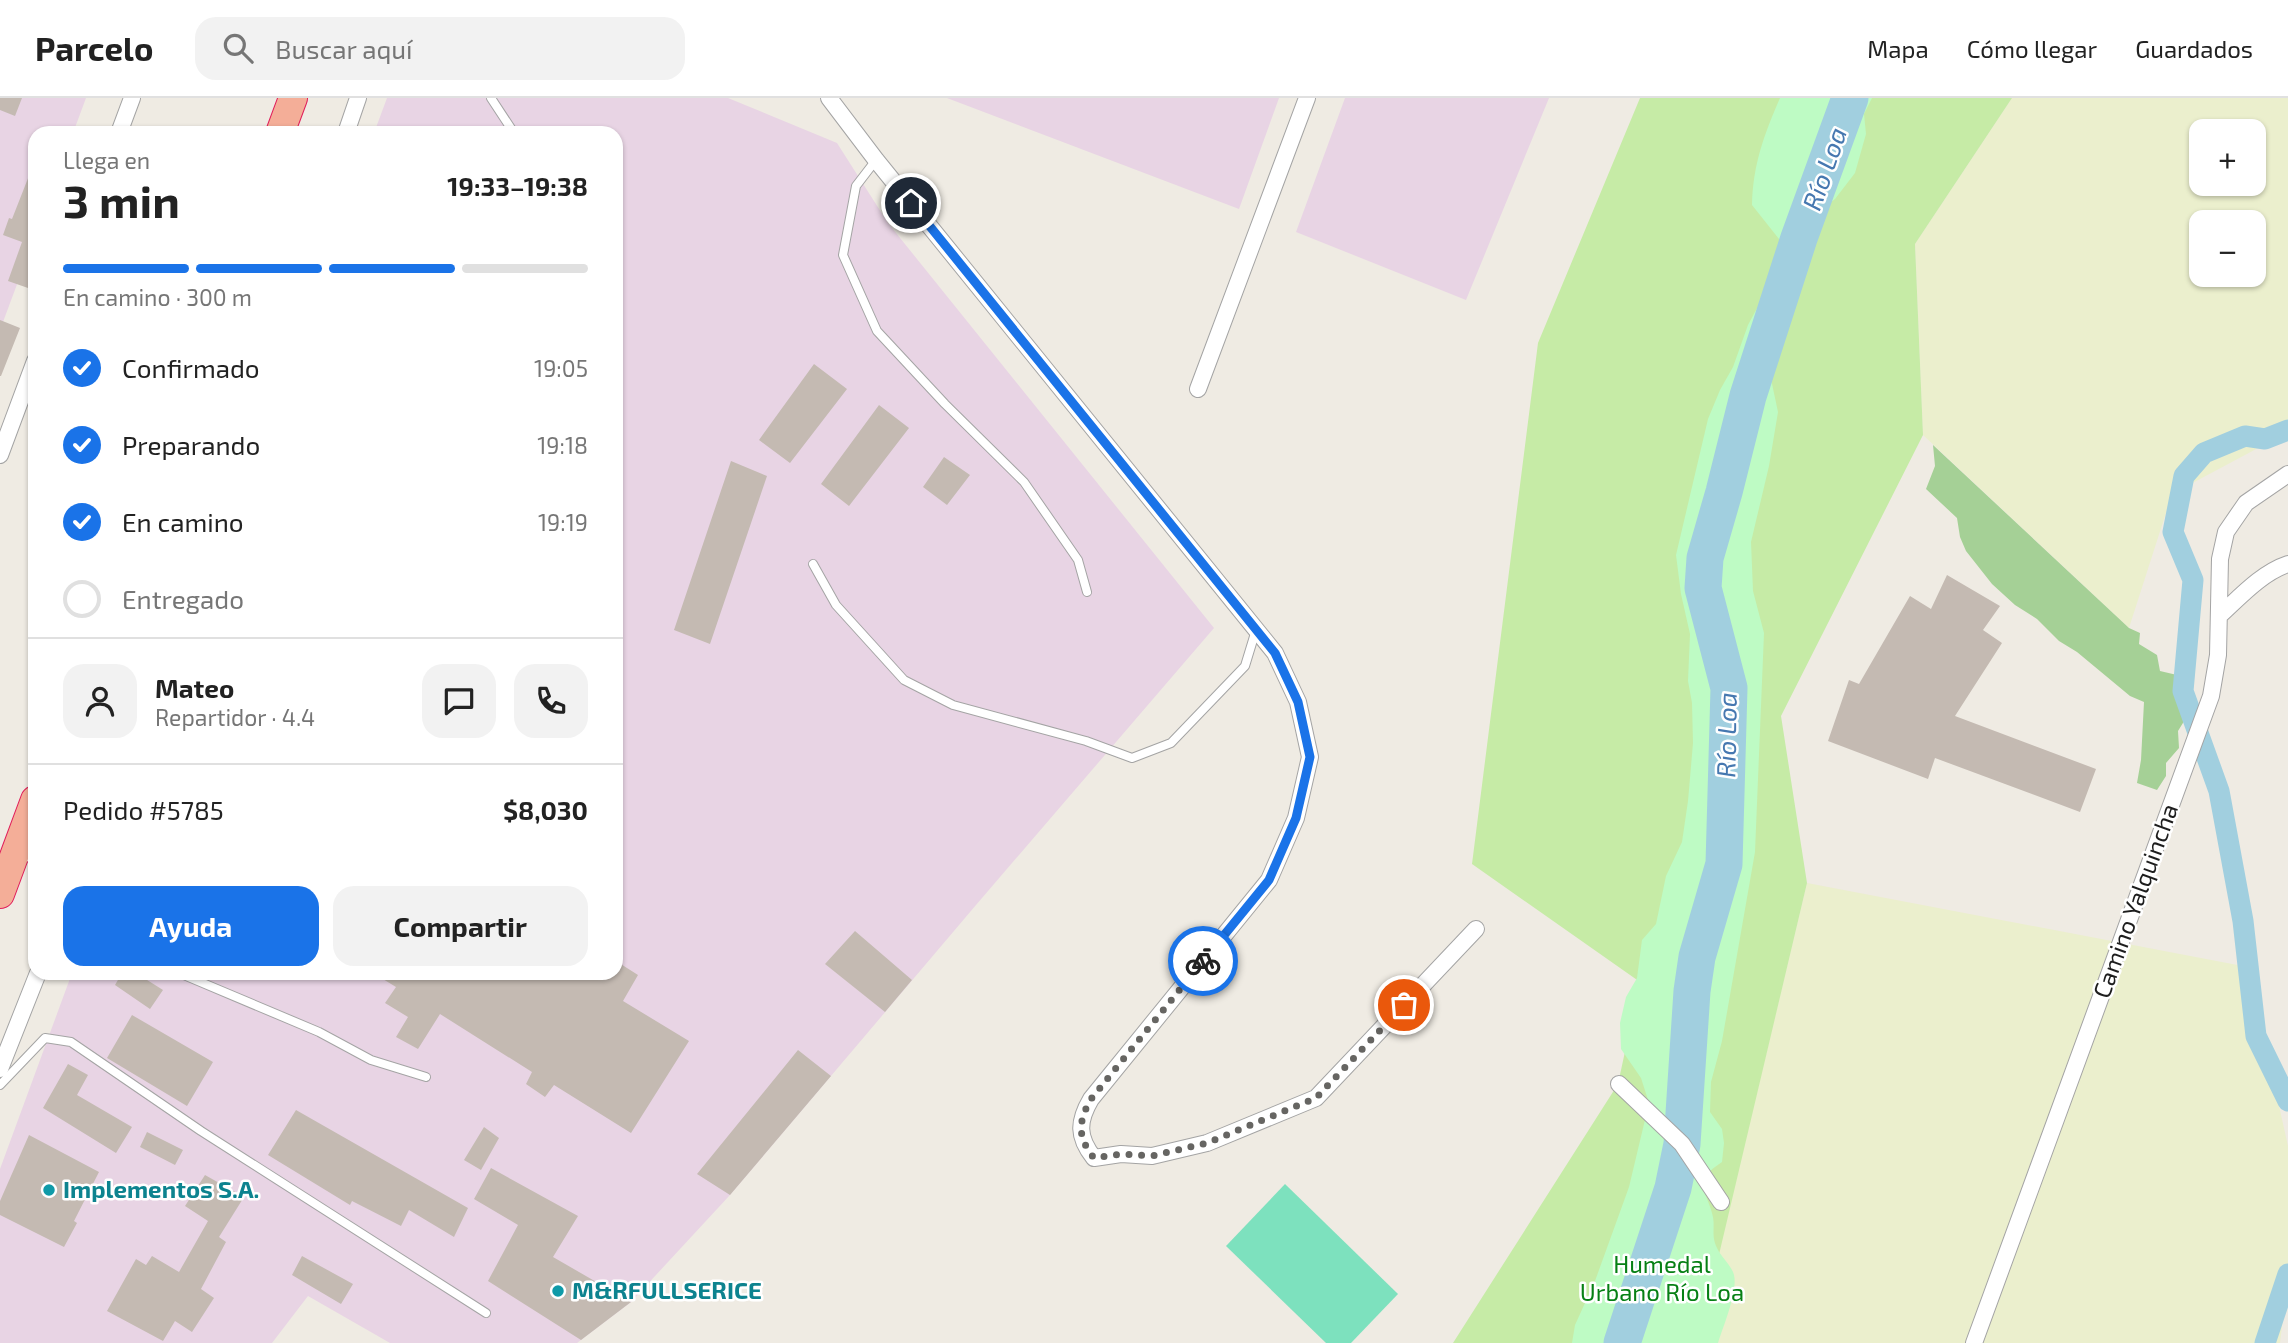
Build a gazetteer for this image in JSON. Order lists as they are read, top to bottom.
{
  "streets": {
    "street": ["Camino Yalquincha"]
  },
  "water": ["Río Loa"],
  "parks": ["Humedal Urbano Río Loa"],
  "places": ["Implementos S.A.", "M&RFULLSERICE"],
  "page": {
    "header": "Parcelo",
    "search": "Buscar aquí",
    "nav": ["Mapa", "Cómo llegar", "Guardados"],
    "map_buttons": ["+", "−"],
    "heading": ["3 min", "Llega en", "19:33–19:38"],
    "panel": [
      "Mateo",
      "Repartidor · 4.4",
      "Pedido #5785",
      "$8,030"
    ],
    "bar": "En camino · 300 m",
    "list": [
      ["Confirmado", "19:05"],
      ["Preparando", "19:18"],
      ["En camino", "19:19"],
      "Entregado"
    ],
    "buttons": ["Ayuda", "Compartir"]
  }
}
